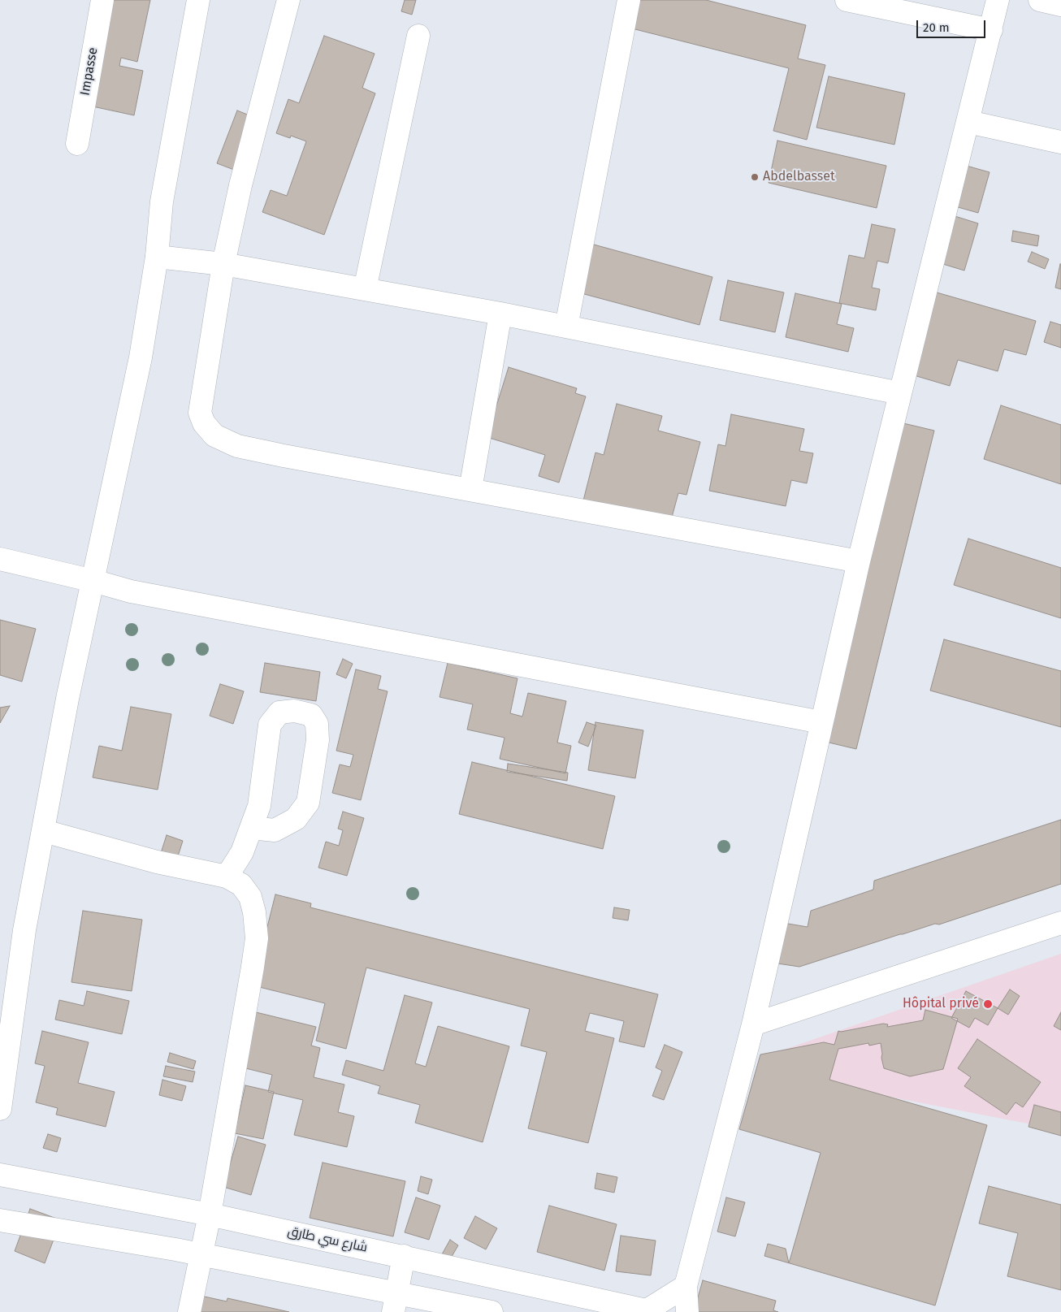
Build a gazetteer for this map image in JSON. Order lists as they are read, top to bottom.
{
  "streets": {
    "street": ["Impasse", "شارع سي طارق"]
  },
  "places": ["Abdelbasset", "Hôpital privé"],
  "scale_bar": "20 m"
}
